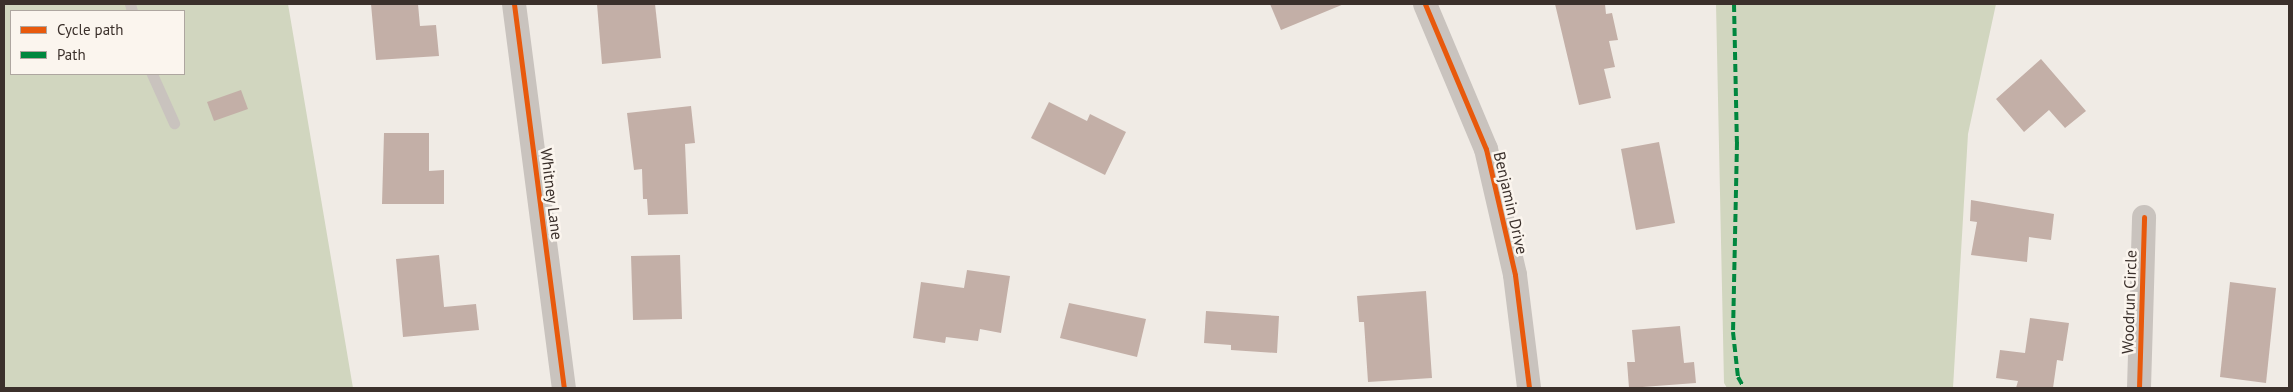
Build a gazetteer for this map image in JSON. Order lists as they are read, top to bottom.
{
  "streets": {
    "street": ["Whitney Lane", "Benjamin Drive", "Woodrun Circle"]
  },
  "legend": ["Cycle path", "Path"]
}
